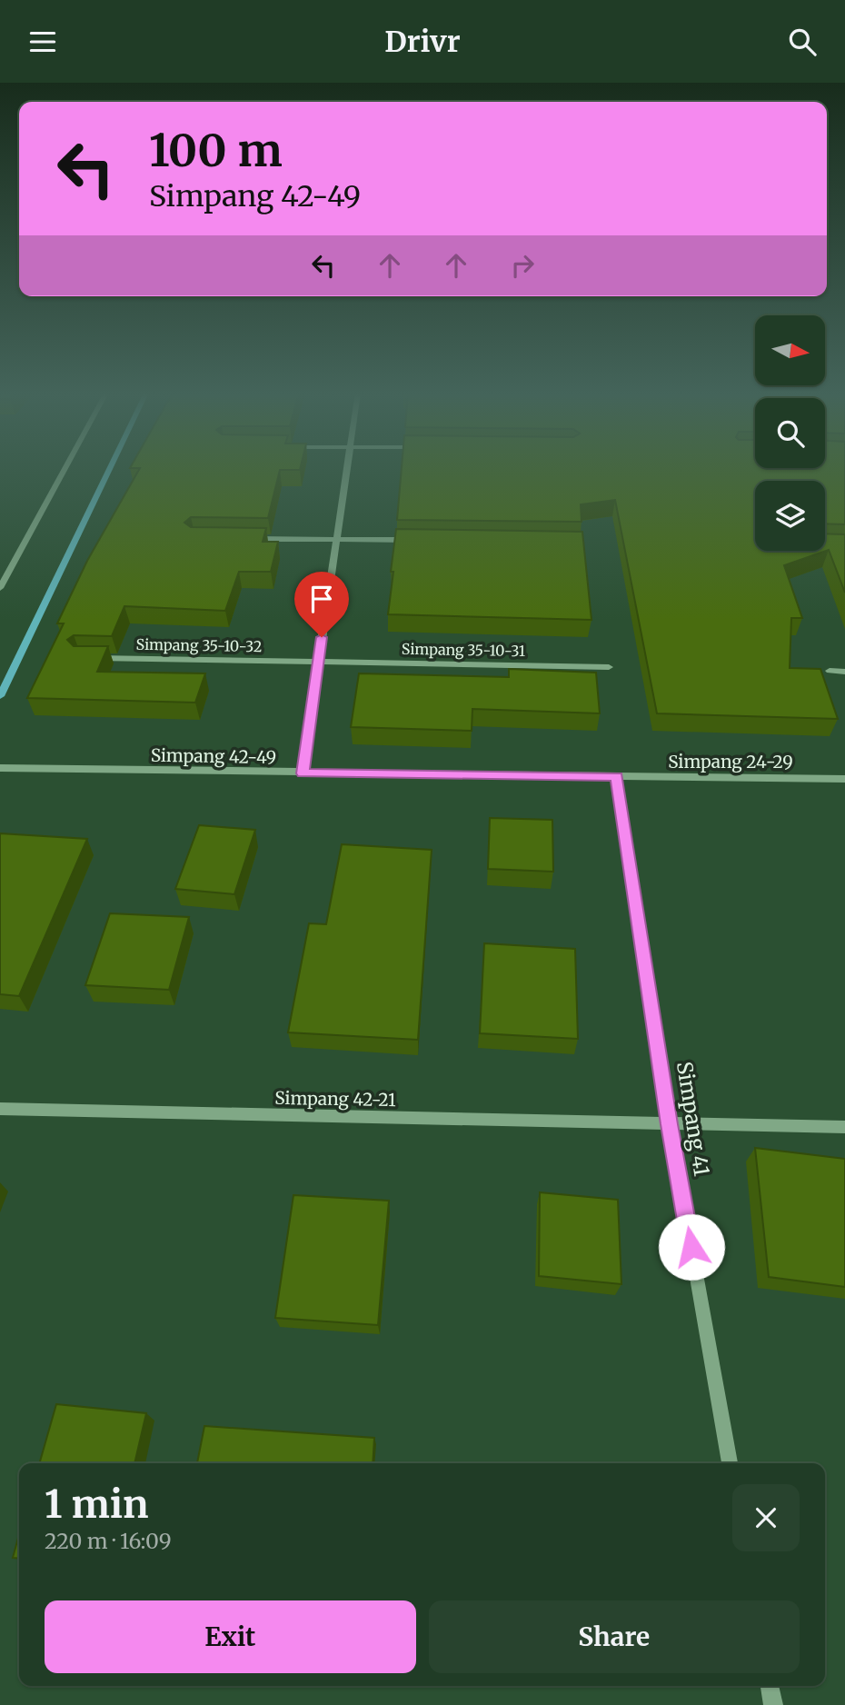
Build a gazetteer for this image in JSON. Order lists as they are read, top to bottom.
{
  "streets": {
    "street": [
      "Simpang 35-10-32",
      "Simpang 35-10-31",
      "Simpang 42-49",
      "Simpang 24-29",
      "Simpang 42-21",
      "Simpang 41"
    ]
  },
  "crossings": [
    ["Simpang 35-10-32", "Simpang 35-10-31"],
    ["Simpang 42-49", "Simpang 24-29"],
    ["Simpang 42-49", "Simpang 41"],
    ["Simpang 24-29", "Simpang 41"],
    ["Simpang 42-21", "Simpang 41"]
  ],
  "north": "right",
  "page": {
    "header": "Drivr",
    "turn": ["100 m", "Simpang 42-49"],
    "heading": ["1 min", "220 m · 16:09"],
    "buttons": ["Exit", "Share"]
  }
}
